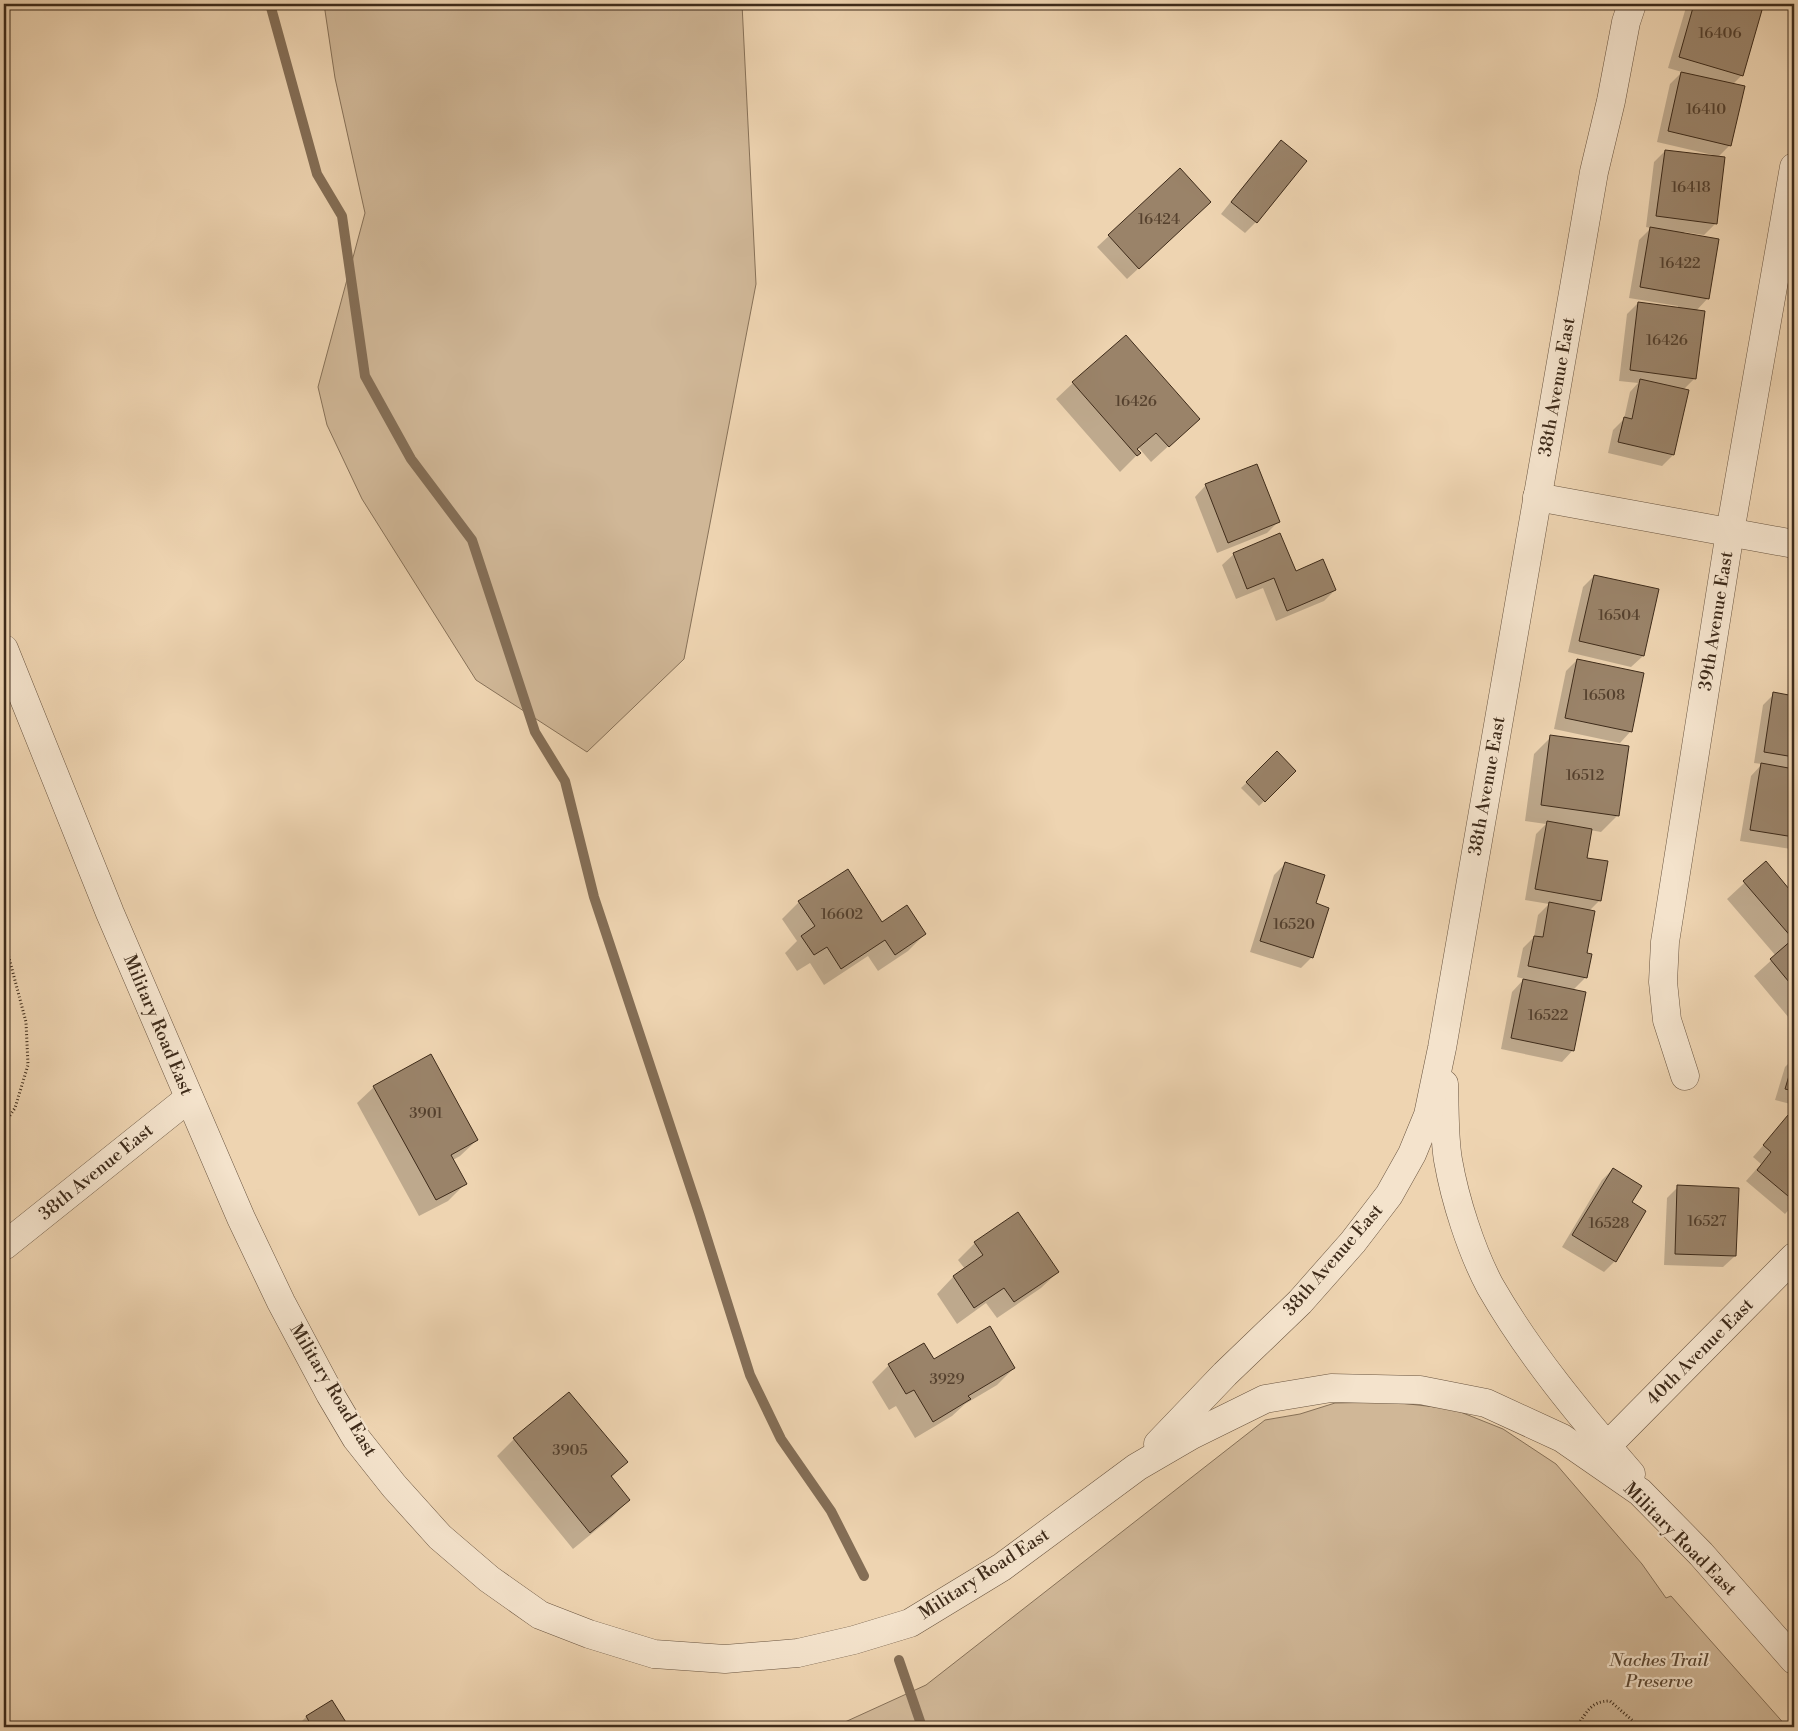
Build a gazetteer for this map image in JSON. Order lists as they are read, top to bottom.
{
  "streets": {
    "street": [
      "38th Avenue East",
      "39th Avenue East",
      "Military Road East",
      "40th Avenue East"
    ]
  },
  "crossings": [
    ["38th Avenue East", "Military Road East"]
  ],
  "parks": ["Naches Trail Preserve"],
  "house_numbers": [
    "16406",
    "16410",
    "16418",
    "16424",
    "16422",
    "16426",
    "16426",
    "16504",
    "16508",
    "16512",
    "16602",
    "16520",
    "16522",
    "3901",
    "16527",
    "16528",
    "3929",
    "3905"
  ]
}
